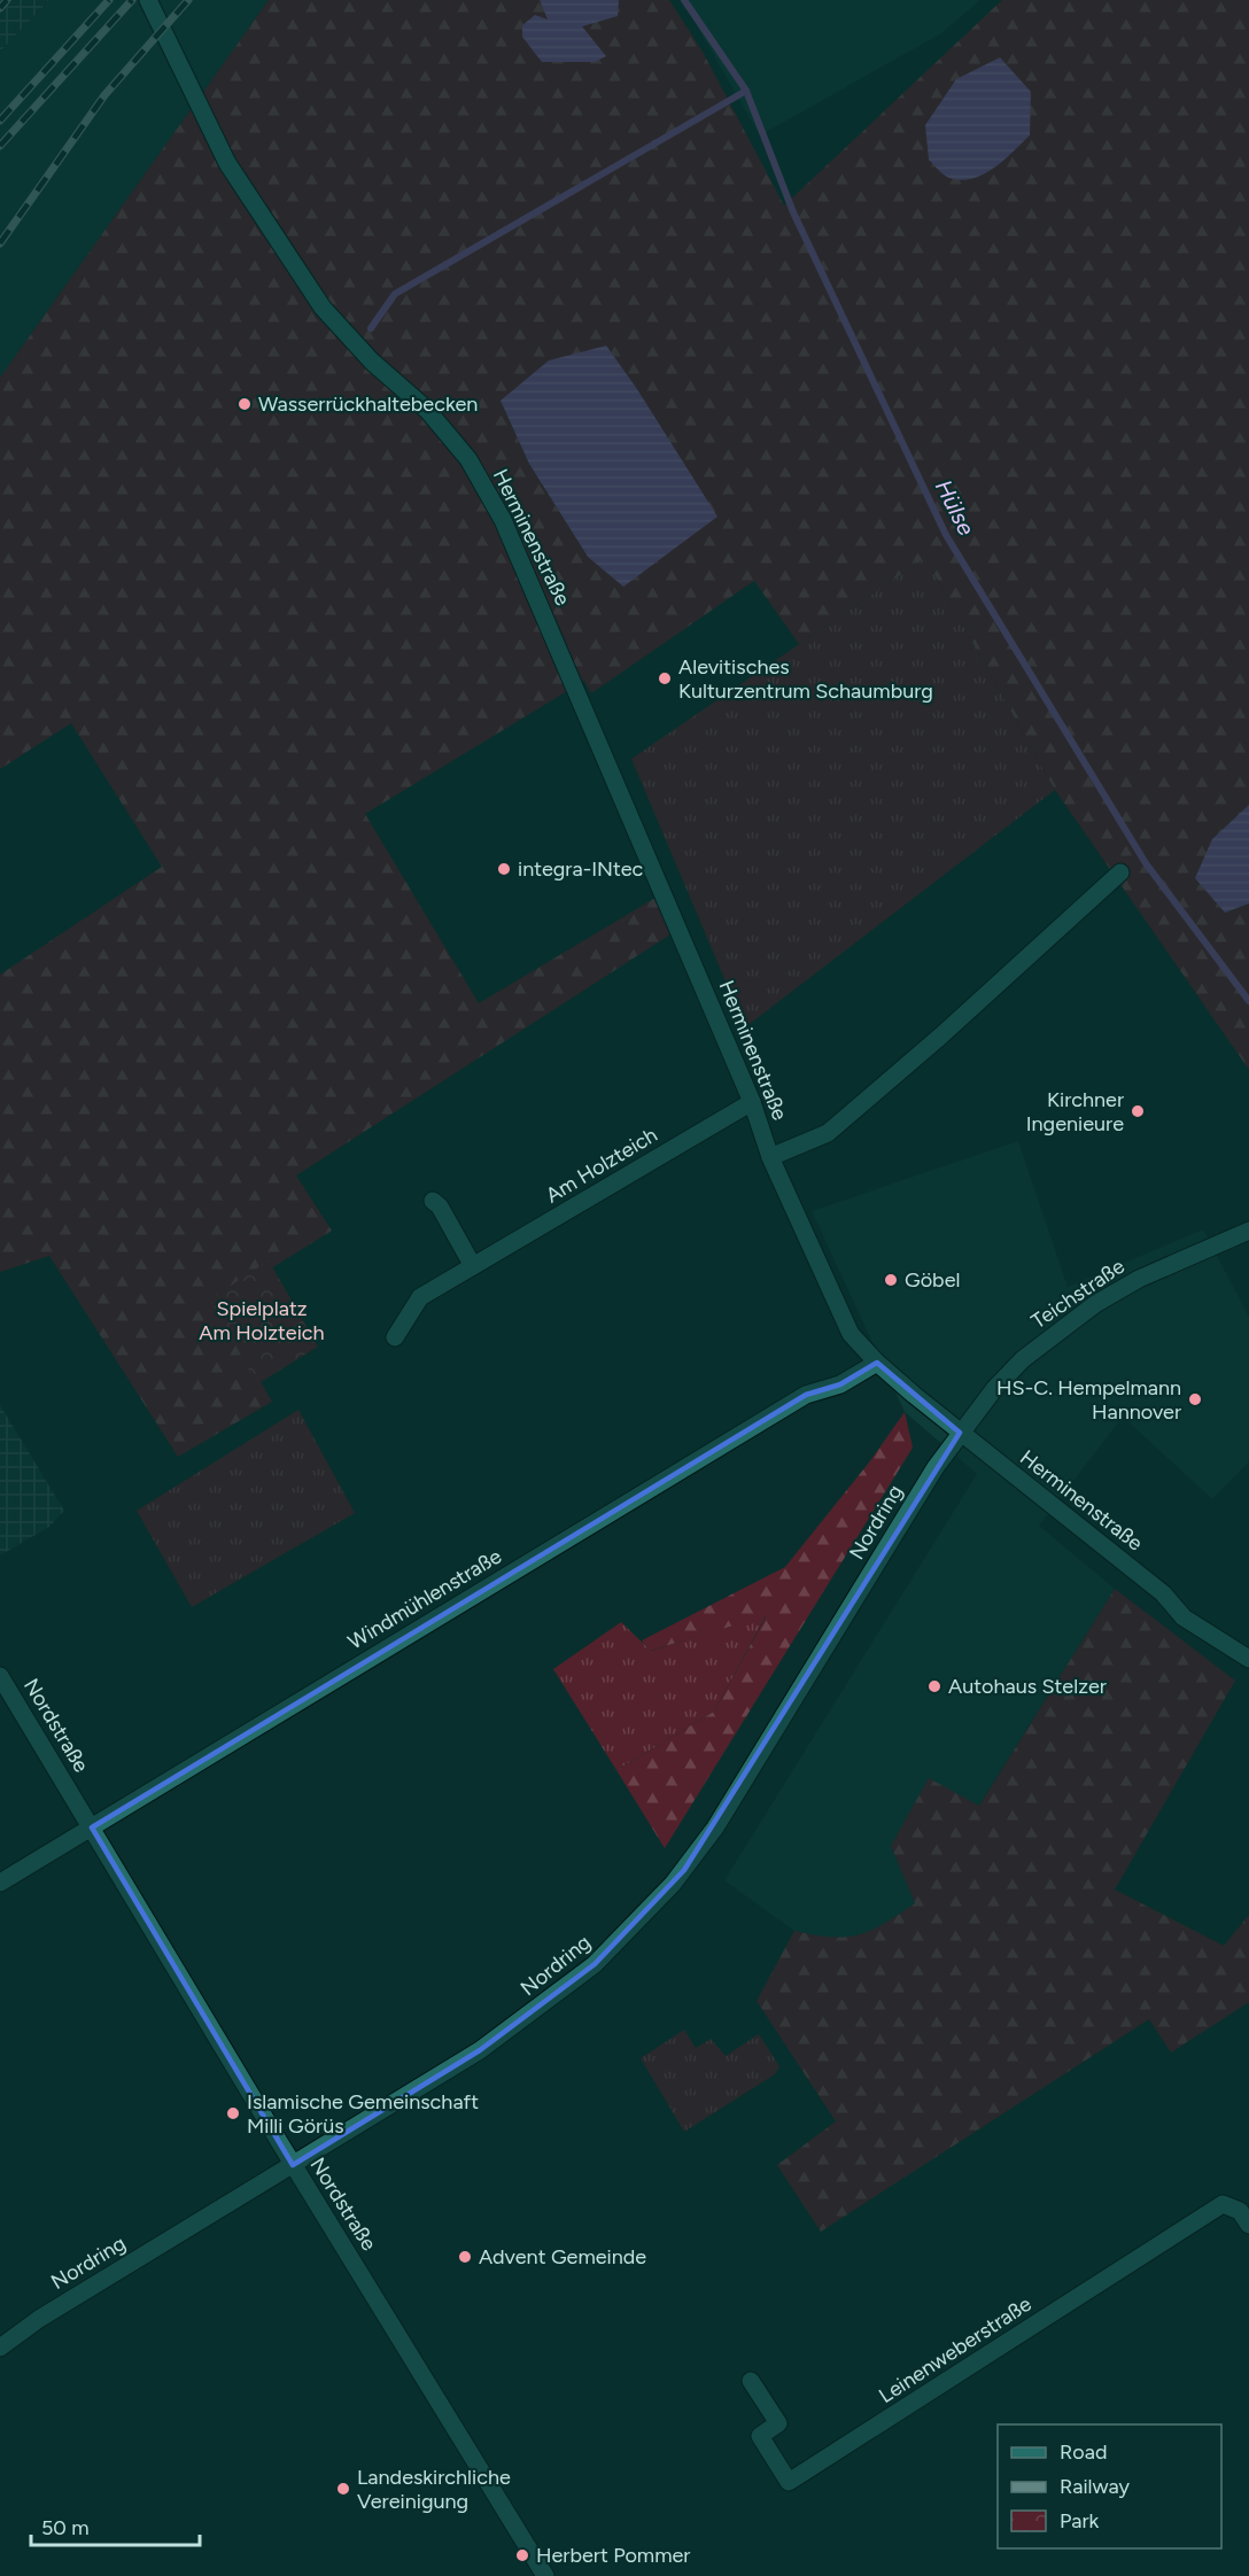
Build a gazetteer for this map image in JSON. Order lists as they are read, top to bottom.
{
  "streets": {
    "street": [
      "Herminenstraße",
      "Am Holzteich",
      "Teichstraße",
      "Nordring",
      "Windmühlenstraße",
      "Nordstraße",
      "Leinenweberstraße"
    ]
  },
  "crossings": [
    ["Herminenstraße", "Am Holzteich"],
    ["Herminenstraße", "Teichstraße"],
    ["Herminenstraße", "Nordring"],
    ["Herminenstraße", "Windmühlenstraße"],
    ["Teichstraße", "Nordring"],
    ["Nordring", "Nordstraße"],
    ["Windmühlenstraße", "Nordstraße"]
  ],
  "water": ["Hülse"],
  "parks": ["Spielplatz Am Holzteich"],
  "places": [
    "Wasserrückhaltebecken",
    "Alevitisches Kulturzentrum Schaumburg",
    "integra-INtec",
    "Kirchner Ingenieure",
    "Göbel",
    "HS-C. Hempelmann Hannover",
    "Autohaus Stelzer",
    "Islamische Gemeinschaft Milli Görüs",
    "Advent Gemeinde",
    "Landeskirchliche Vereinigung",
    "Herbert Pommer"
  ],
  "legend": ["Road", "Railway", "Park"],
  "scale_bar": "50 m"
}
